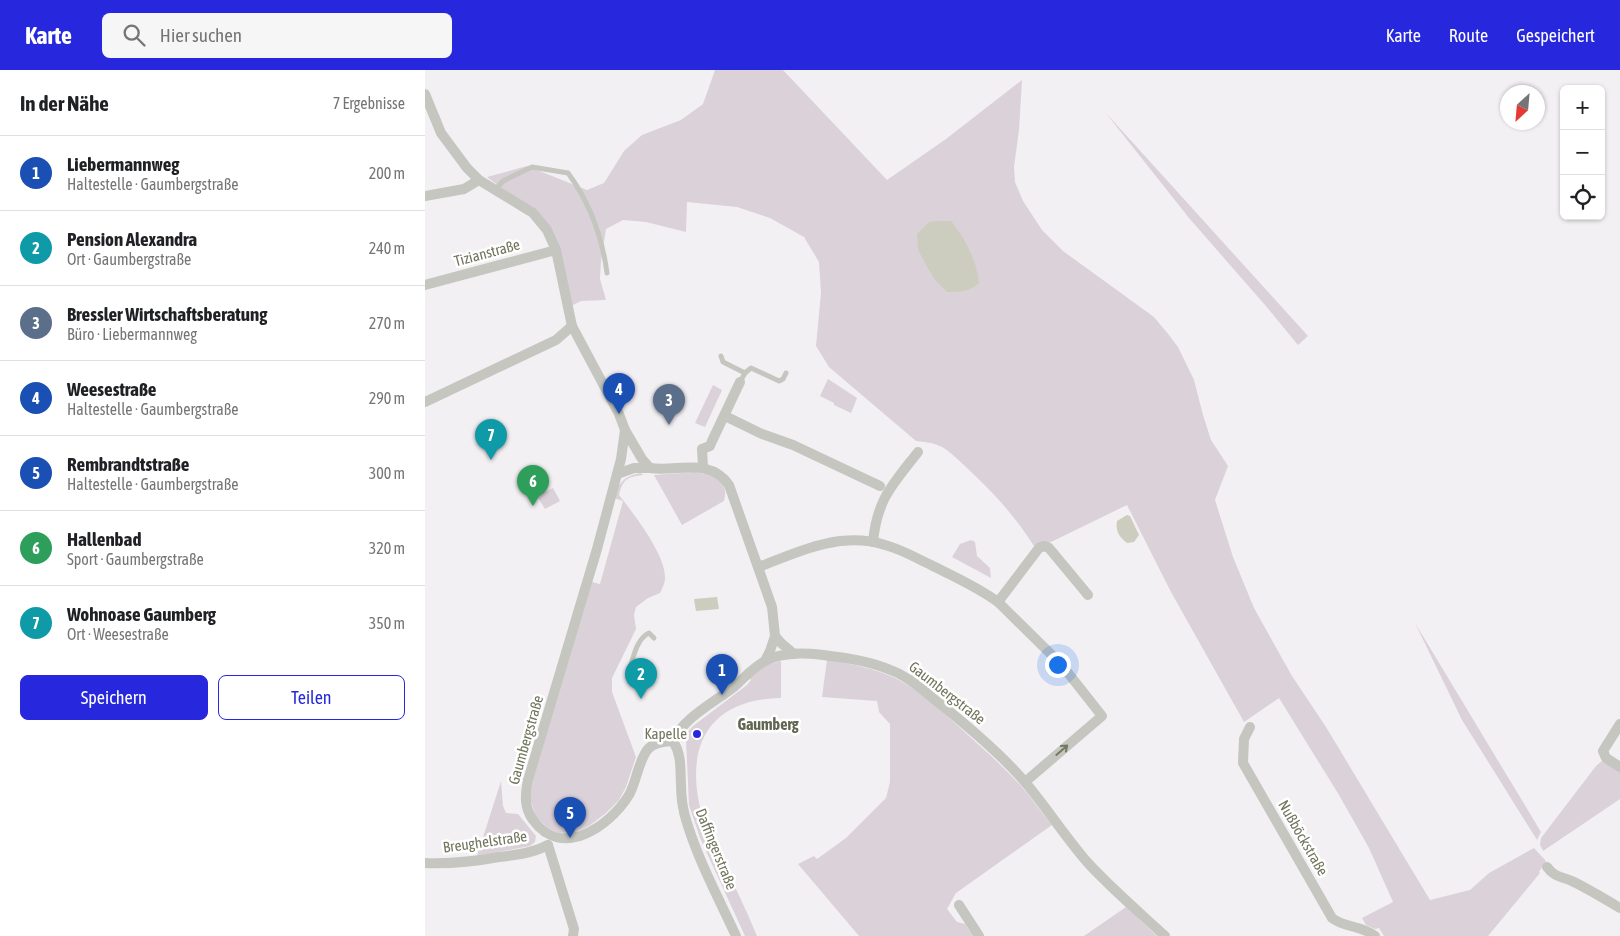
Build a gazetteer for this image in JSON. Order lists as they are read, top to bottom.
{
  "streets": {
    "street": [
      "Tizianstraße",
      "Gaumbergstraße",
      "Nußböckstraße",
      "Breughelstraße",
      "Daffingerstraße"
    ]
  },
  "crossings": [
    ["Gaumbergstraße", "Breughelstraße"],
    ["Gaumbergstraße", "Daffingerstraße"]
  ],
  "districts": ["Gaumberg"],
  "places": ["Kapelle"],
  "north": "bottom left",
  "page": {
    "header": "Karte",
    "search": "Hier suchen",
    "nav": ["Karte", "Route", "Gespeichert"],
    "heading": ["In der Nähe", "7 Ergebnisse"],
    "map_buttons": ["+", "−"],
    "list": [
      {
        "mark": "1",
        "name": "Liebermannweg",
        "note": "Haltestelle · Gaumbergstraße",
        "value": "200 m"
      },
      {
        "mark": "2",
        "name": "Pension Alexandra",
        "note": "Ort · Gaumbergstraße",
        "value": "240 m"
      },
      {
        "mark": "3",
        "name": "Bressler Wirtschaftsberatung",
        "note": "Büro · Liebermannweg",
        "value": "270 m"
      },
      {
        "mark": "4",
        "name": "Weesestraße",
        "note": "Haltestelle · Gaumbergstraße",
        "value": "290 m"
      },
      {
        "mark": "5",
        "name": "Rembrandtstraße",
        "note": "Haltestelle · Gaumbergstraße",
        "value": "300 m"
      },
      {
        "mark": "6",
        "name": "Hallenbad",
        "note": "Sport · Gaumbergstraße",
        "value": "320 m"
      },
      {
        "mark": "7",
        "name": "Wohnoase Gaumberg",
        "note": "Ort · Weesestraße",
        "value": "350 m"
      }
    ],
    "pins": [
      "4",
      "3",
      "7",
      "6",
      "1",
      "2",
      "5"
    ],
    "buttons": ["Speichern", "Teilen"]
  }
}
